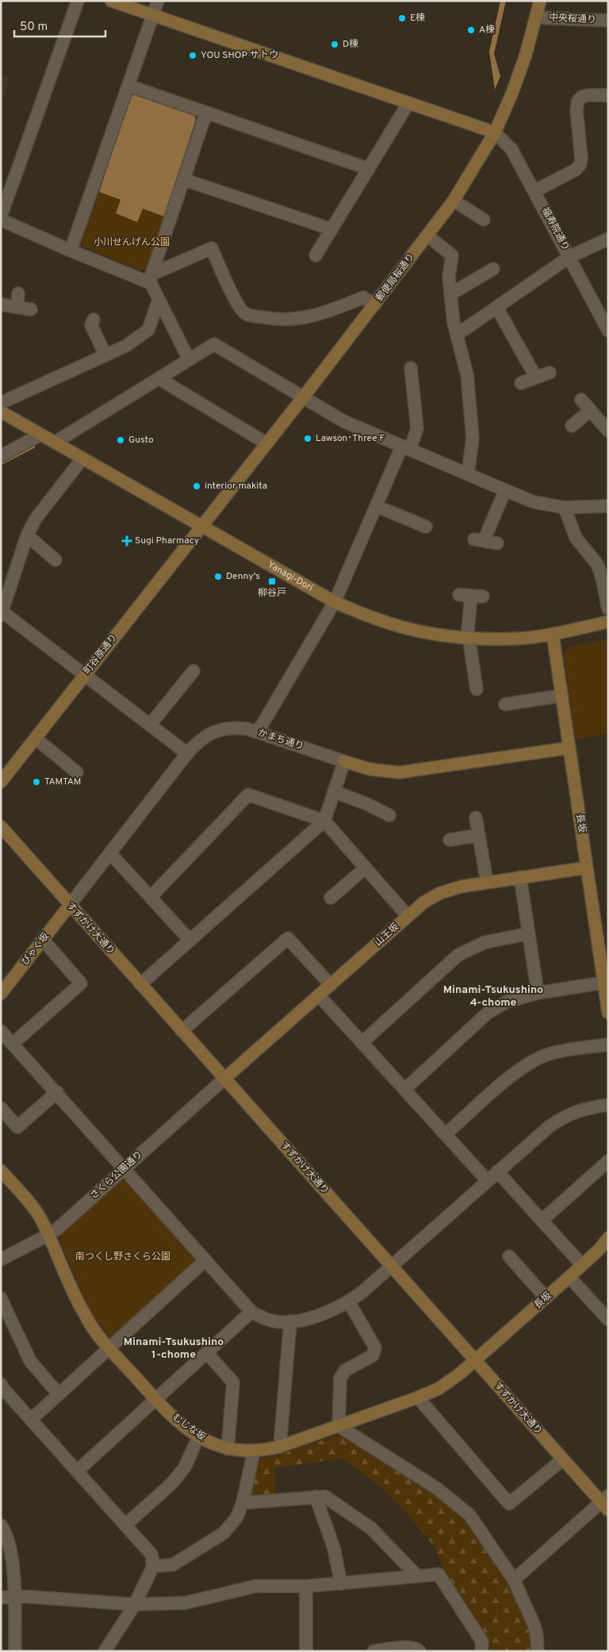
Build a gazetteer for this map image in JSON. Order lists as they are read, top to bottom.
{
  "streets": {
    "street": [
      "中央桜通り",
      "福寿院通り",
      "郵便局桜通り",
      "Yanagi-Dori",
      "町谷原通り",
      "かまち通り",
      "長坂",
      "すずかけ大通り",
      "山王坂",
      "びゃく坂",
      "さくら公園通り",
      "むじな坂"
    ]
  },
  "crossings": [
    ["中央桜通り", "郵便局桜通り"],
    ["福寿院通り", "郵便局桜通り"],
    ["郵便局桜通り", "Yanagi-Dori"],
    ["郵便局桜通り", "町谷原通り"],
    ["Yanagi-Dori", "町谷原通り"],
    ["Yanagi-Dori", "長坂"],
    ["かまち通り", "長坂"],
    ["かまち通り", "すずかけ大通り"],
    ["かまち通り", "びゃく坂"],
    ["長坂", "すずかけ大通り"],
    ["長坂", "山王坂"],
    ["長坂", "むじな坂"],
    ["すずかけ大通り", "山王坂"],
    ["すずかけ大通り", "びゃく坂"],
    ["すずかけ大通り", "さくら公園通り"],
    ["すずかけ大通り", "むじな坂"],
    ["山王坂", "さくら公園通り"],
    ["さくら公園通り", "むじな坂"]
  ],
  "districts": ["Minami-Tsukushino 4-chome", "Minami-Tsukushino 1-chome"],
  "parks": ["小川せんげん公園", "南つくし野さくら公園"],
  "places": {
    "other": [
      "E棟",
      "A棟",
      "D棟",
      "YOU SHOP サトウ",
      "Lawson･Three F",
      "Gusto",
      "interior makita",
      "Denny's",
      "TAMTAM"
    ],
    "health": ["Sugi Pharmacy"],
    "transit": ["柳谷戸"]
  },
  "scale_bar": "50 m"
}
